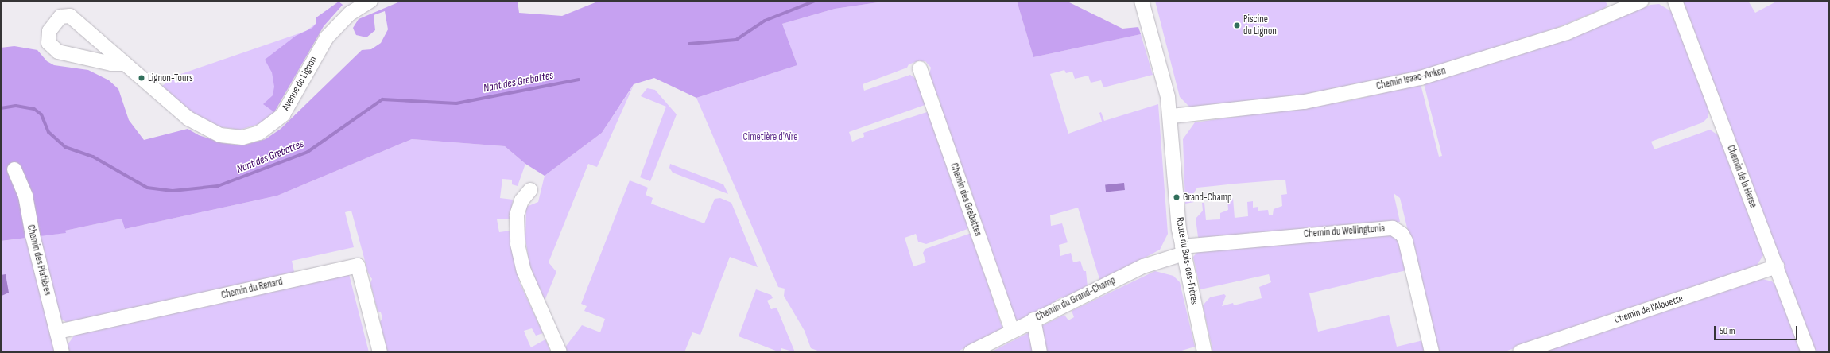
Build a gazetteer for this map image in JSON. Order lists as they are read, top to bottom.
{
  "streets": {
    "street": [
      "Chemin Isaac-Anken",
      "Avenue du Lignon",
      "Chemin de la Herse",
      "Chemin des Grebattes",
      "Chemin du Wellingtonia",
      "Chemin des Platières",
      "Route du Bois-des-Frères",
      "Chemin du Renard",
      "Chemin du Grand-Champ",
      "Chemin de l'Alouette"
    ]
  },
  "crossings": [
    ["Chemin Isaac-Anken", "Route du Bois-des-Frères"],
    ["Chemin de la Herse", "Chemin de l'Alouette"],
    ["Chemin des Grebattes", "Chemin du Grand-Champ"],
    ["Chemin du Wellingtonia", "Route du Bois-des-Frères"],
    ["Chemin du Wellingtonia", "Chemin du Grand-Champ"],
    ["Chemin des Platières", "Chemin du Renard"],
    ["Route du Bois-des-Frères", "Chemin du Grand-Champ"]
  ],
  "water": ["Nant des Grebattes"],
  "parks": ["Cimetière d'Aïre"],
  "places": ["Piscine du Lignon", "Lignon-Tours", "Grand-Champ"],
  "scale_bar": "50 m"
}
